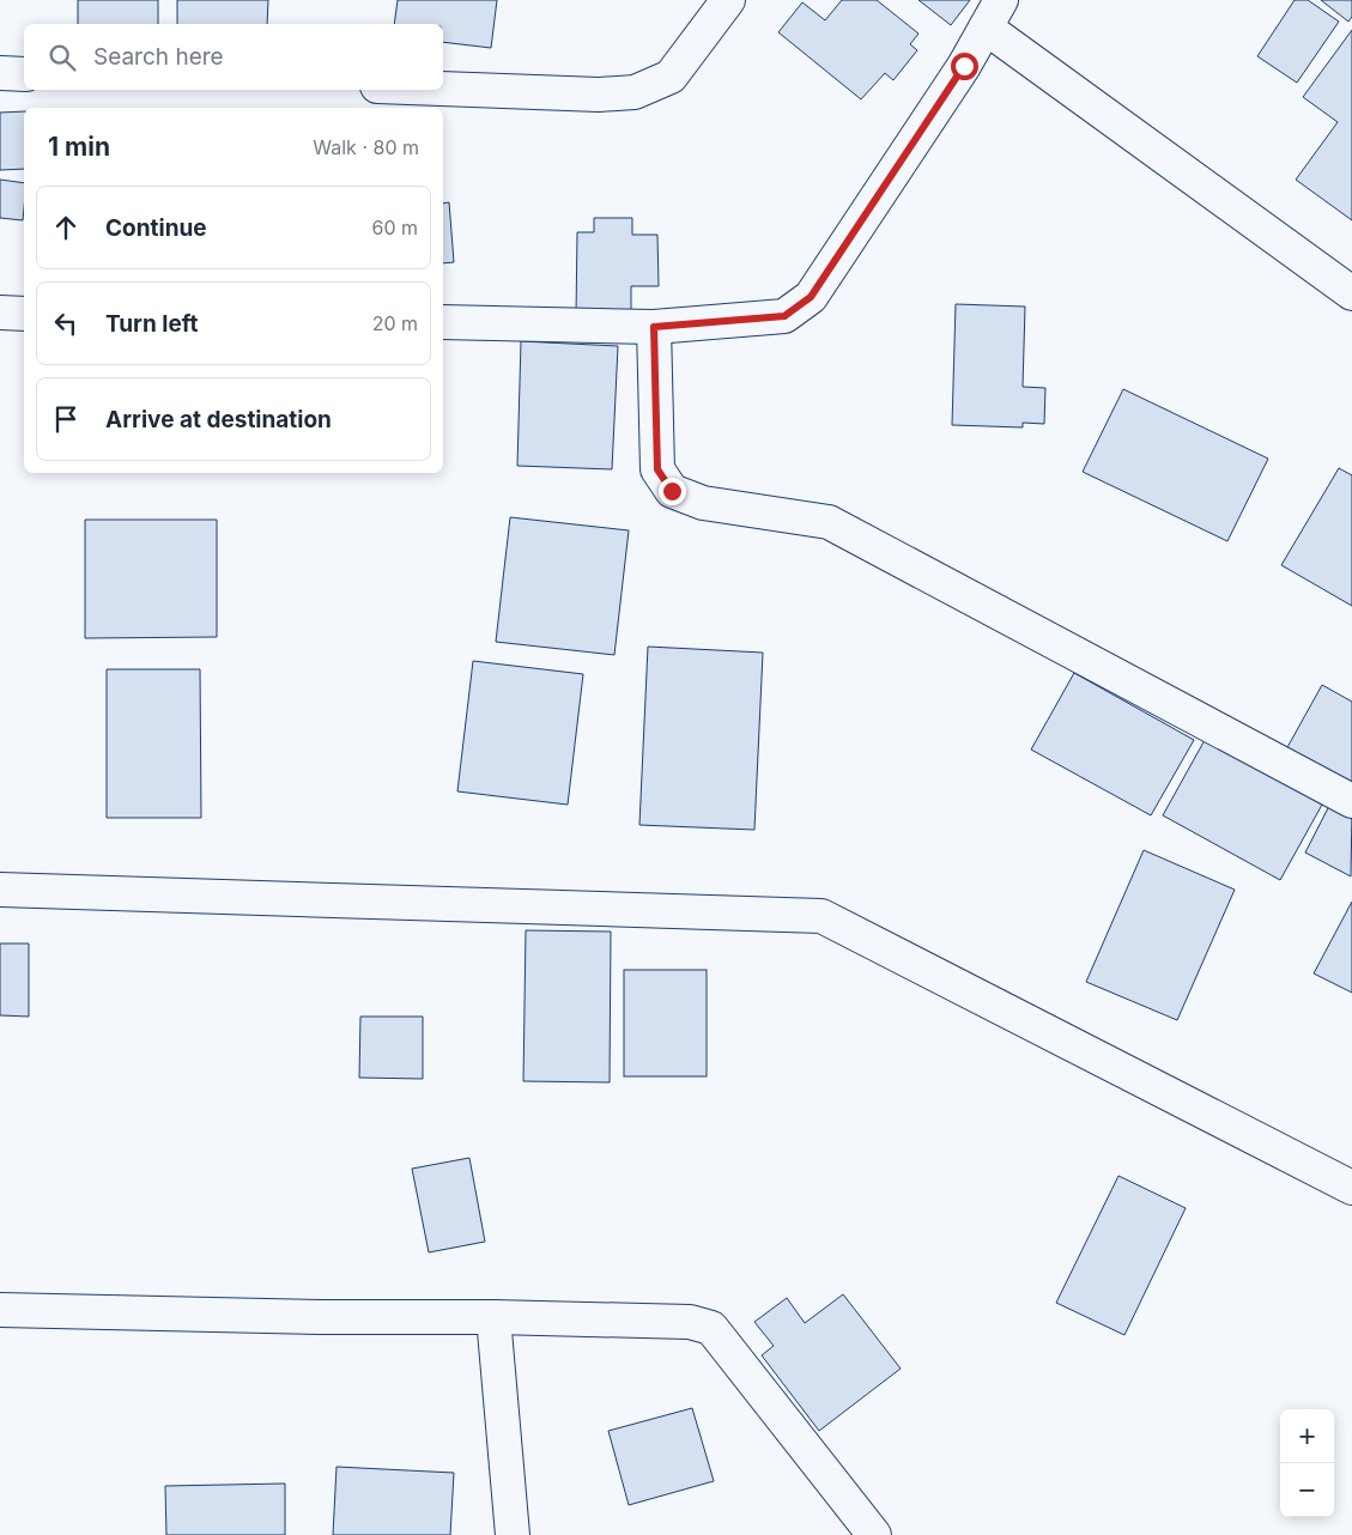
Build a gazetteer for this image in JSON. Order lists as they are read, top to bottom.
{
  "page": {
    "search": "Search here",
    "heading": ["1 min", "Walk · 80 m"],
    "list": [
      ["Continue", "60 m"],
      ["Turn left", "20 m"],
      "Arrive at destination"
    ],
    "map_buttons": ["+", "−"]
  }
}
